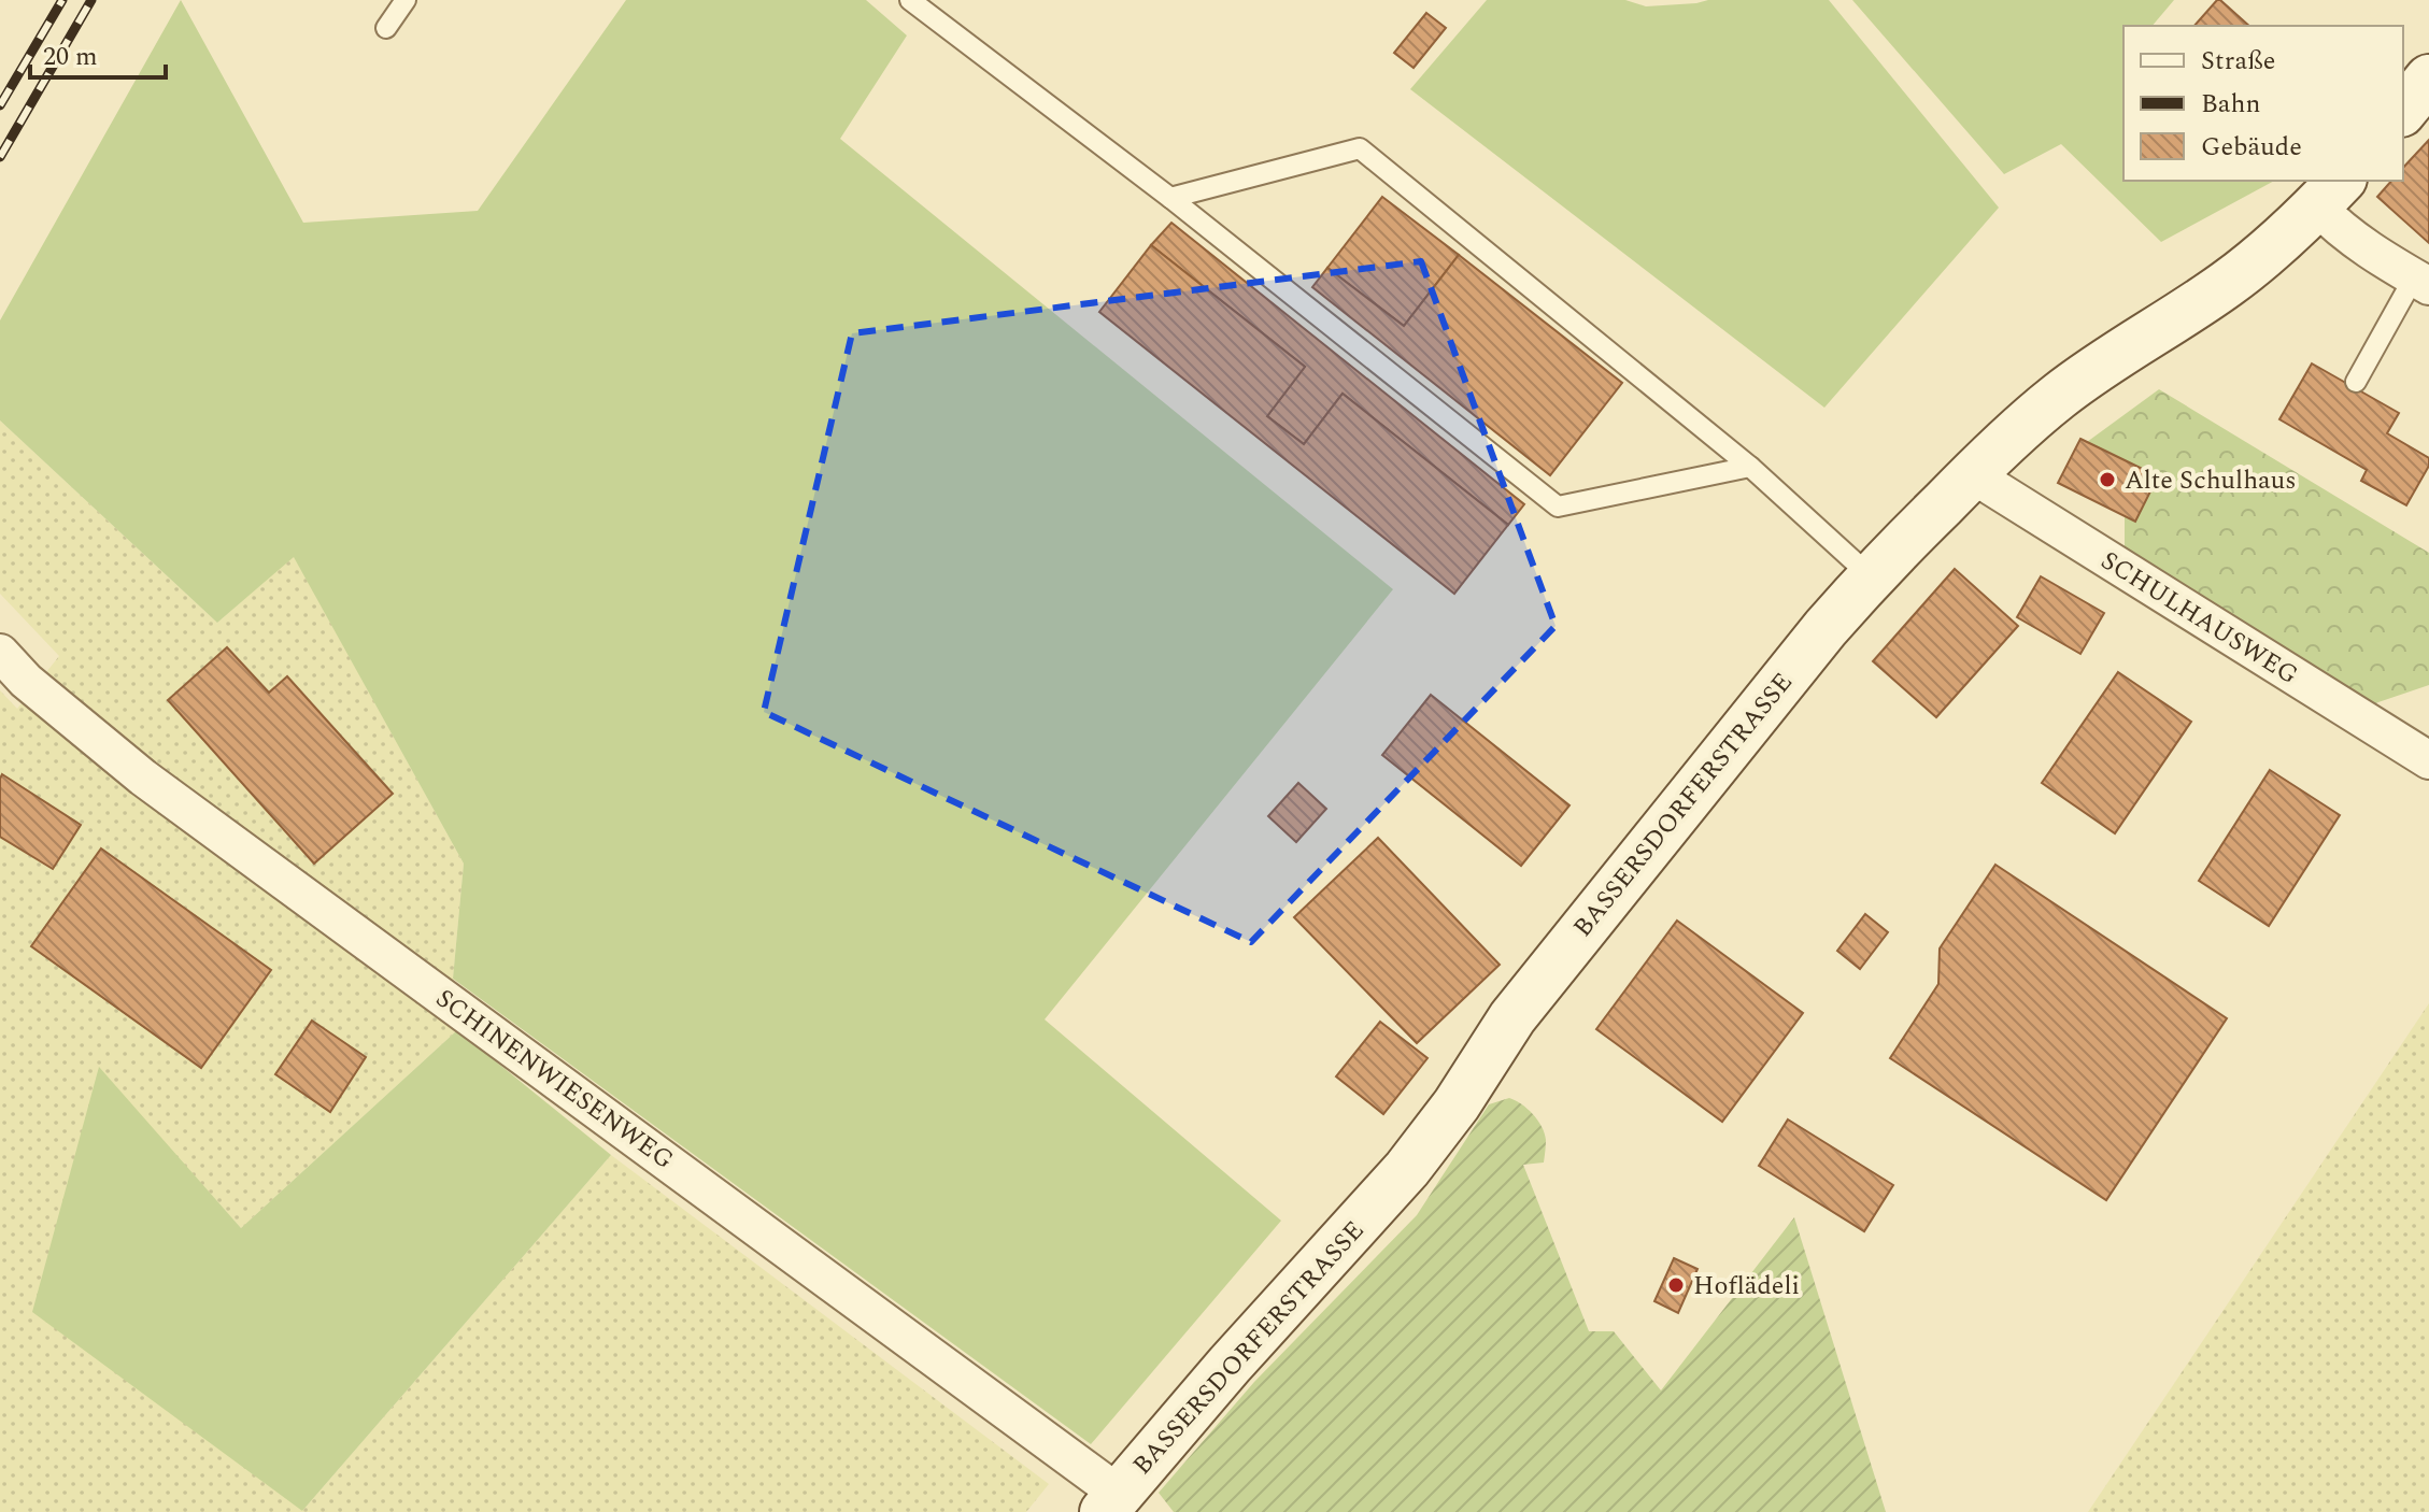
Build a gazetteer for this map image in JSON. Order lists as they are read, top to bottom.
{
  "streets": {
    "main road": ["BASSERSDORFERSTRASSE"],
    "street": ["SCHULHAUSWEG", "SCHINENWIESENWEG"]
  },
  "crossings": [
    ["SCHULHAUSWEG", "BASSERSDORFERSTRASSE"],
    ["BASSERSDORFERSTRASSE", "SCHINENWIESENWEG"]
  ],
  "places": ["Alte Schulhaus", "Hoflädeli"],
  "legend": ["Straße", "Bahn", "Gebäude"],
  "scale_bar": "20 m"
}
